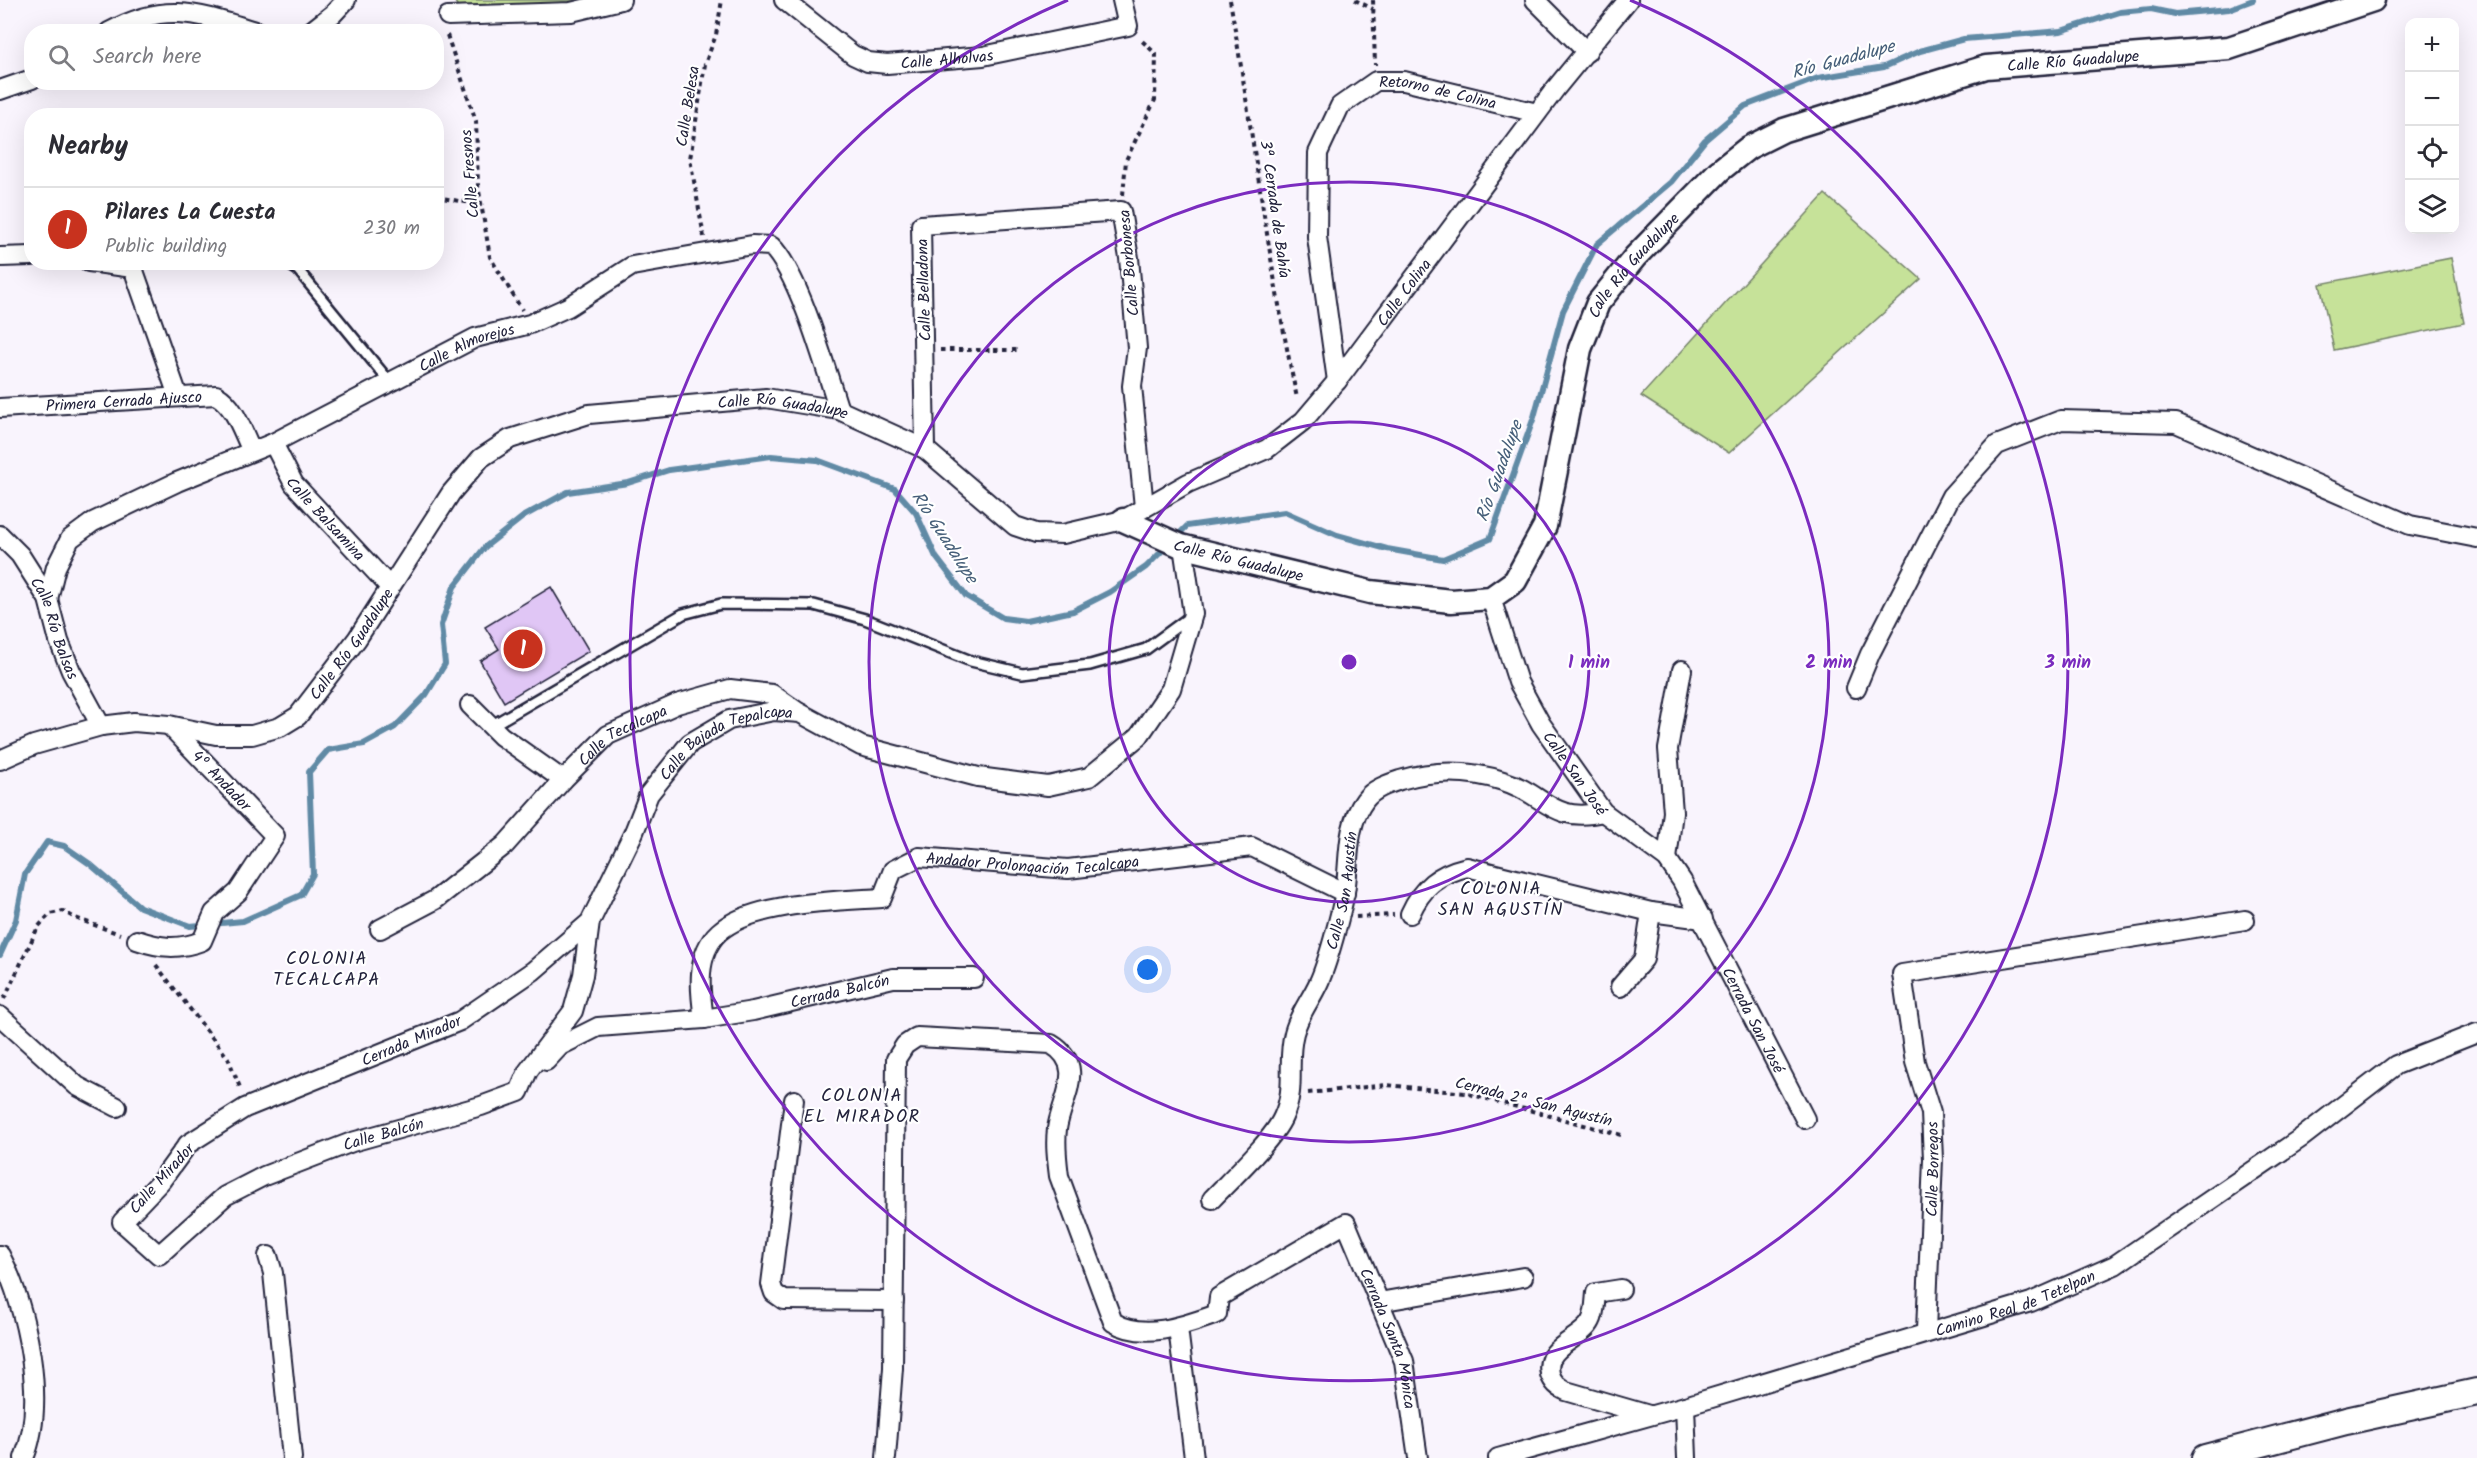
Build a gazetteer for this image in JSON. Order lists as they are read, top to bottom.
{
  "streets": {
    "street": [
      "Calle Alholvas",
      "Calle Río Guadalupe",
      "Retorno de Colina",
      "Calle Borbonesa",
      "Calle Belladona",
      "Calle Colina",
      "Calle Almorejos",
      "Primera Cerrada Ajusco",
      "Calle Balsamina",
      "Calle Río Balsas",
      "Calle Tecalcapa",
      "Calle Bajada Tepalcapa",
      "Calle San José",
      "4º Andador",
      "Andador Prolongación Tecalcapa",
      "Calle San Agustín",
      "Cerrada Balcón",
      "Cerrada San José",
      "Cerrada Mirador",
      "Calle Balcón",
      "Calle Borregos",
      "Calle Mirador",
      "Camino Real de Tetelpan",
      "Cerrada Santa Mónica"
    ],
    "path": [
      "Calle Belesa",
      "Calle Fresnos",
      "3ª Cerrada de Bahía",
      "Cerrada 2ª San Agustín"
    ]
  },
  "crossings": [
    ["Calle Alholvas", "Calle Borbonesa"],
    ["Calle Río Guadalupe", "Calle Belladona"],
    ["Calle Río Guadalupe", "Calle Colina"],
    ["Calle Río Guadalupe", "Calle Almorejos"],
    ["Calle Río Guadalupe", "Calle Balsamina"],
    ["Calle Río Guadalupe", "Calle Río Balsas"],
    ["Calle Río Guadalupe", "Calle San José"],
    ["Calle Río Guadalupe", "4º Andador"],
    ["Retorno de Colina", "Calle Colina"],
    ["Calle Belesa", "Calle Almorejos"],
    ["Calle Fresnos", "Calle Almorejos"],
    ["3ª Cerrada de Bahía", "Calle Colina"],
    ["Calle Borbonesa", "Calle Belladona"],
    ["Calle Borbonesa", "Calle Colina"],
    ["Calle Almorejos", "Primera Cerrada Ajusco"],
    ["Calle Almorejos", "Calle Balsamina"],
    ["Calle Almorejos", "Calle Río Balsas"],
    ["Calle Tecalcapa", "Calle Bajada Tepalcapa"],
    ["Calle Bajada Tepalcapa", "Cerrada Mirador"],
    ["Calle Bajada Tepalcapa", "Calle Balcón"],
    ["Calle San José", "Calle San Agustín"],
    ["Calle San José", "Cerrada San José"],
    ["Andador Prolongación Tecalcapa", "Calle San Agustín"],
    ["Andador Prolongación Tecalcapa", "Cerrada Balcón"],
    ["Calle San Agustín", "Cerrada 2ª San Agustín"],
    ["Cerrada Mirador", "Calle Mirador"],
    ["Calle Balcón", "Calle Mirador"],
    ["Calle Borregos", "Camino Real de Tetelpan"]
  ],
  "districts": ["COLONIA SAN AGUSTÍN", "COLONIA TECALCAPA", "COLONIA EL MIRADOR"],
  "water": ["Río Guadalupe"],
  "page": {
    "map_buttons": ["+", "−"],
    "search": "Search here",
    "heading": "Nearby",
    "list": [
      {
        "mark": "1",
        "name": "Pilares La Cuesta",
        "note": "Public building",
        "value": "230 m"
      }
    ],
    "pins": "1"
  },
  "rings": ["1 min", "2 min", "3 min"]
}
